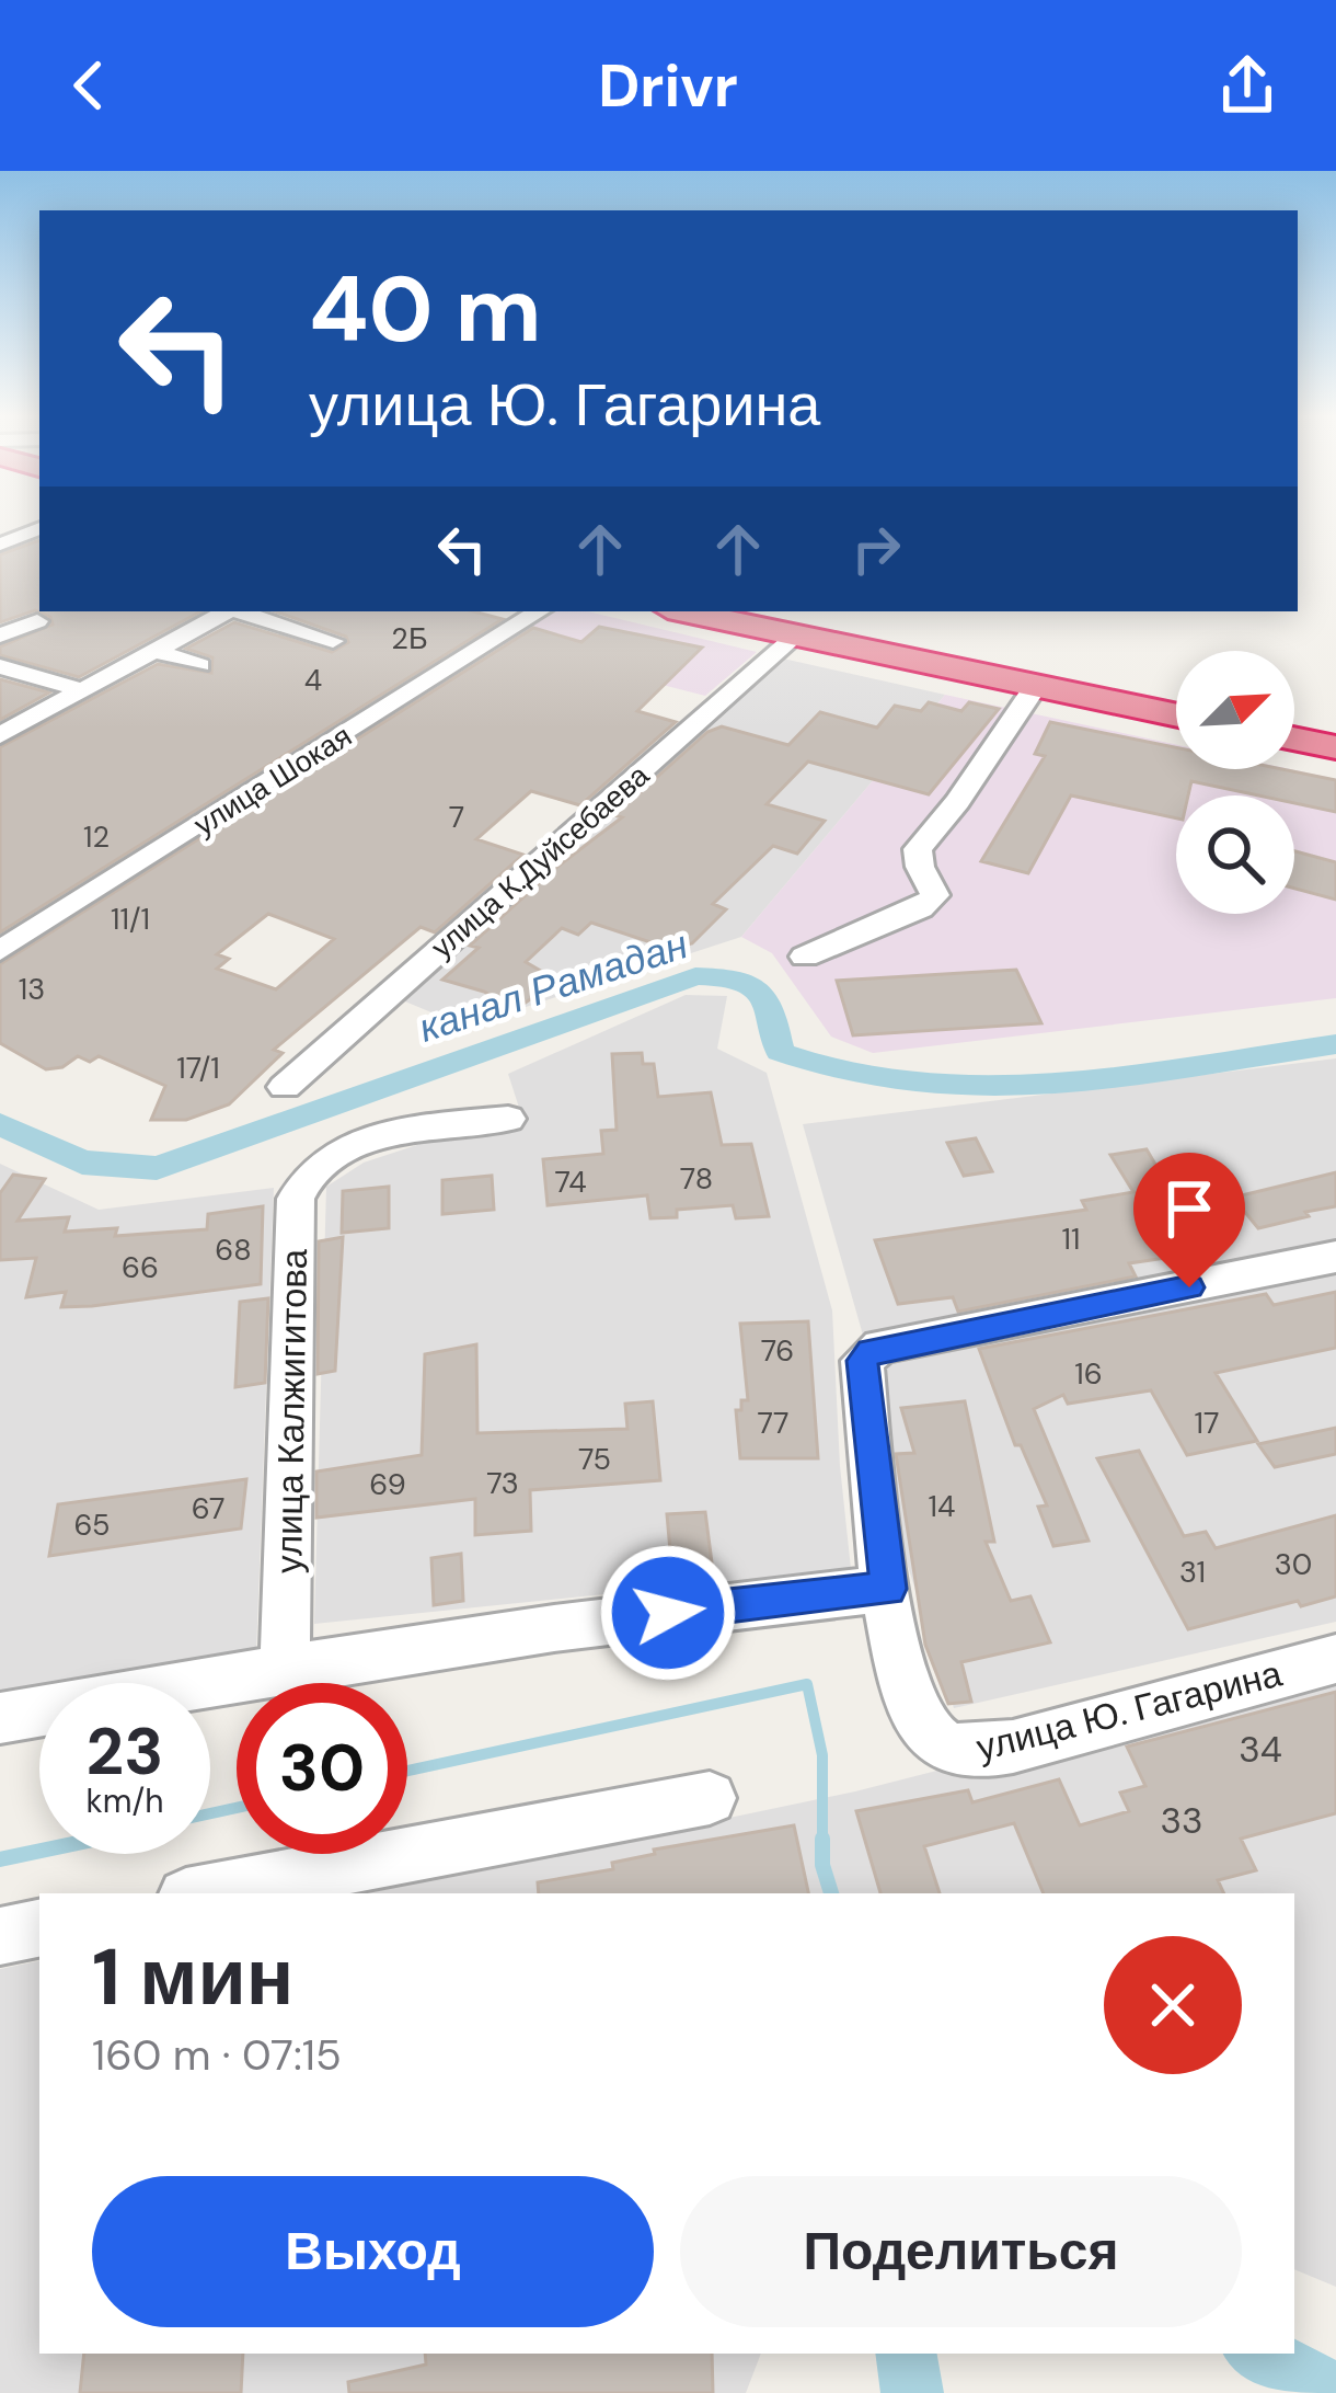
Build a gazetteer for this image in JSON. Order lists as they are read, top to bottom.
{
  "streets": {
    "street": [
      "улица Шокая",
      "улица К.Дуйсебаева",
      "улица Калжигитова",
      "улица Ю. Гагарина"
    ]
  },
  "water": ["канал Рамадан"],
  "house_numbers": [
    "2Б",
    "4",
    "7",
    "12",
    "11/1",
    "13",
    "17/1",
    "78",
    "74",
    "11",
    "68",
    "66",
    "76",
    "16",
    "77",
    "17",
    "75",
    "73",
    "69",
    "14",
    "67",
    "65",
    "30",
    "31",
    "34",
    "33"
  ],
  "north": "top right",
  "page": {
    "header": "Drivr",
    "turn": ["40 m", "улица Ю. Гагарина"],
    "speed": "23 km/h",
    "limit": "30",
    "heading": ["1 мин", "160 m · 07:15"],
    "buttons": ["Выход", "Поделиться"]
  }
}
